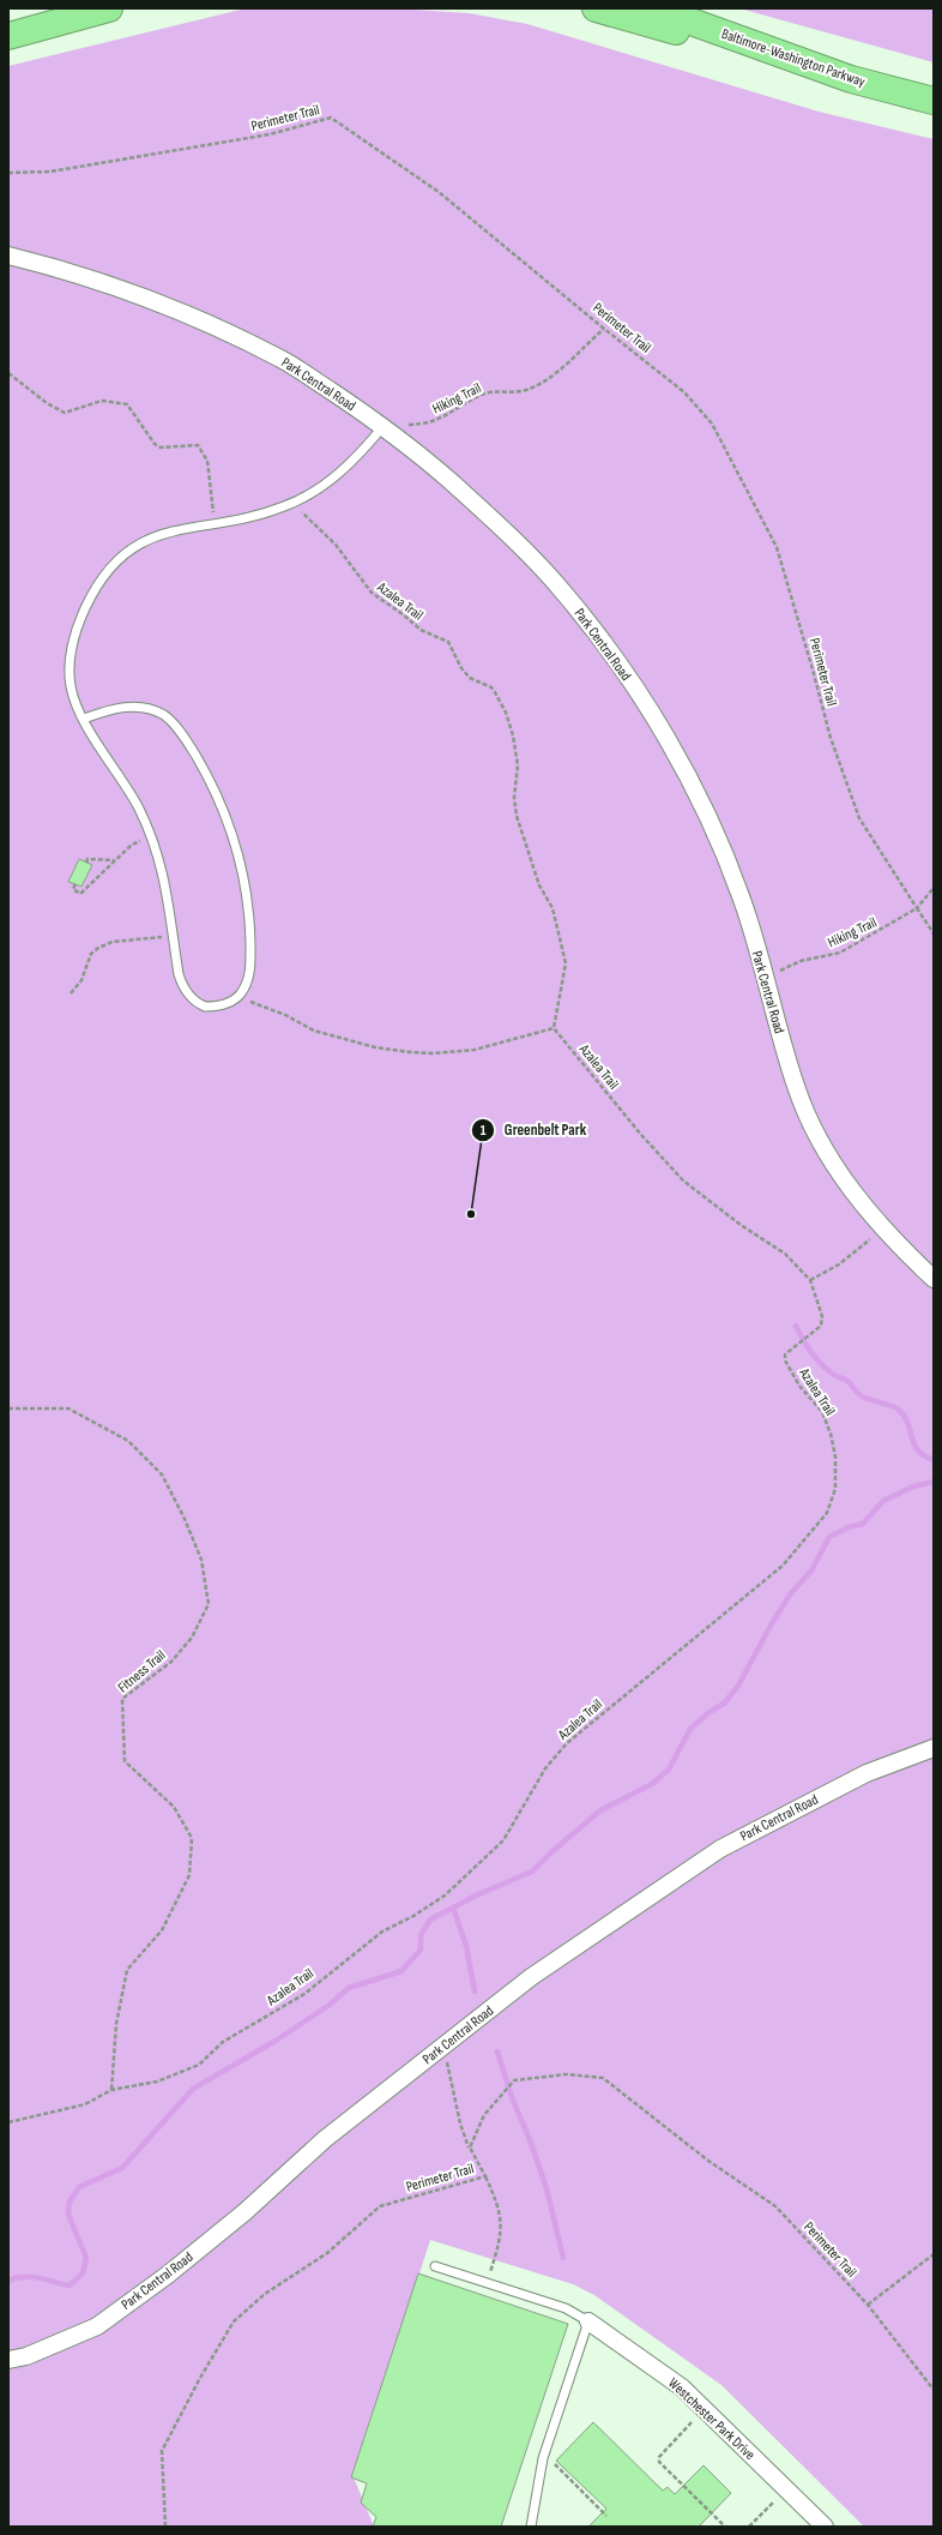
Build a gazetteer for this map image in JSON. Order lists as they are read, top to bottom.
{
  "streets": {
    "highway": ["Baltimore-Washington Parkway"],
    "street": ["Park Central Road", "Westchester Park Drive"],
    "path": [
      "Perimeter Trail",
      "Hiking Trail",
      "Azalea Trail",
      "Fitness Trail"
    ]
  },
  "crossings": [
    ["Perimeter Trail", "Hiking Trail"],
    ["Park Central Road", "Hiking Trail"],
    ["Azalea Trail", "Fitness Trail"]
  ],
  "places": ["Greenbelt Park"]
}
